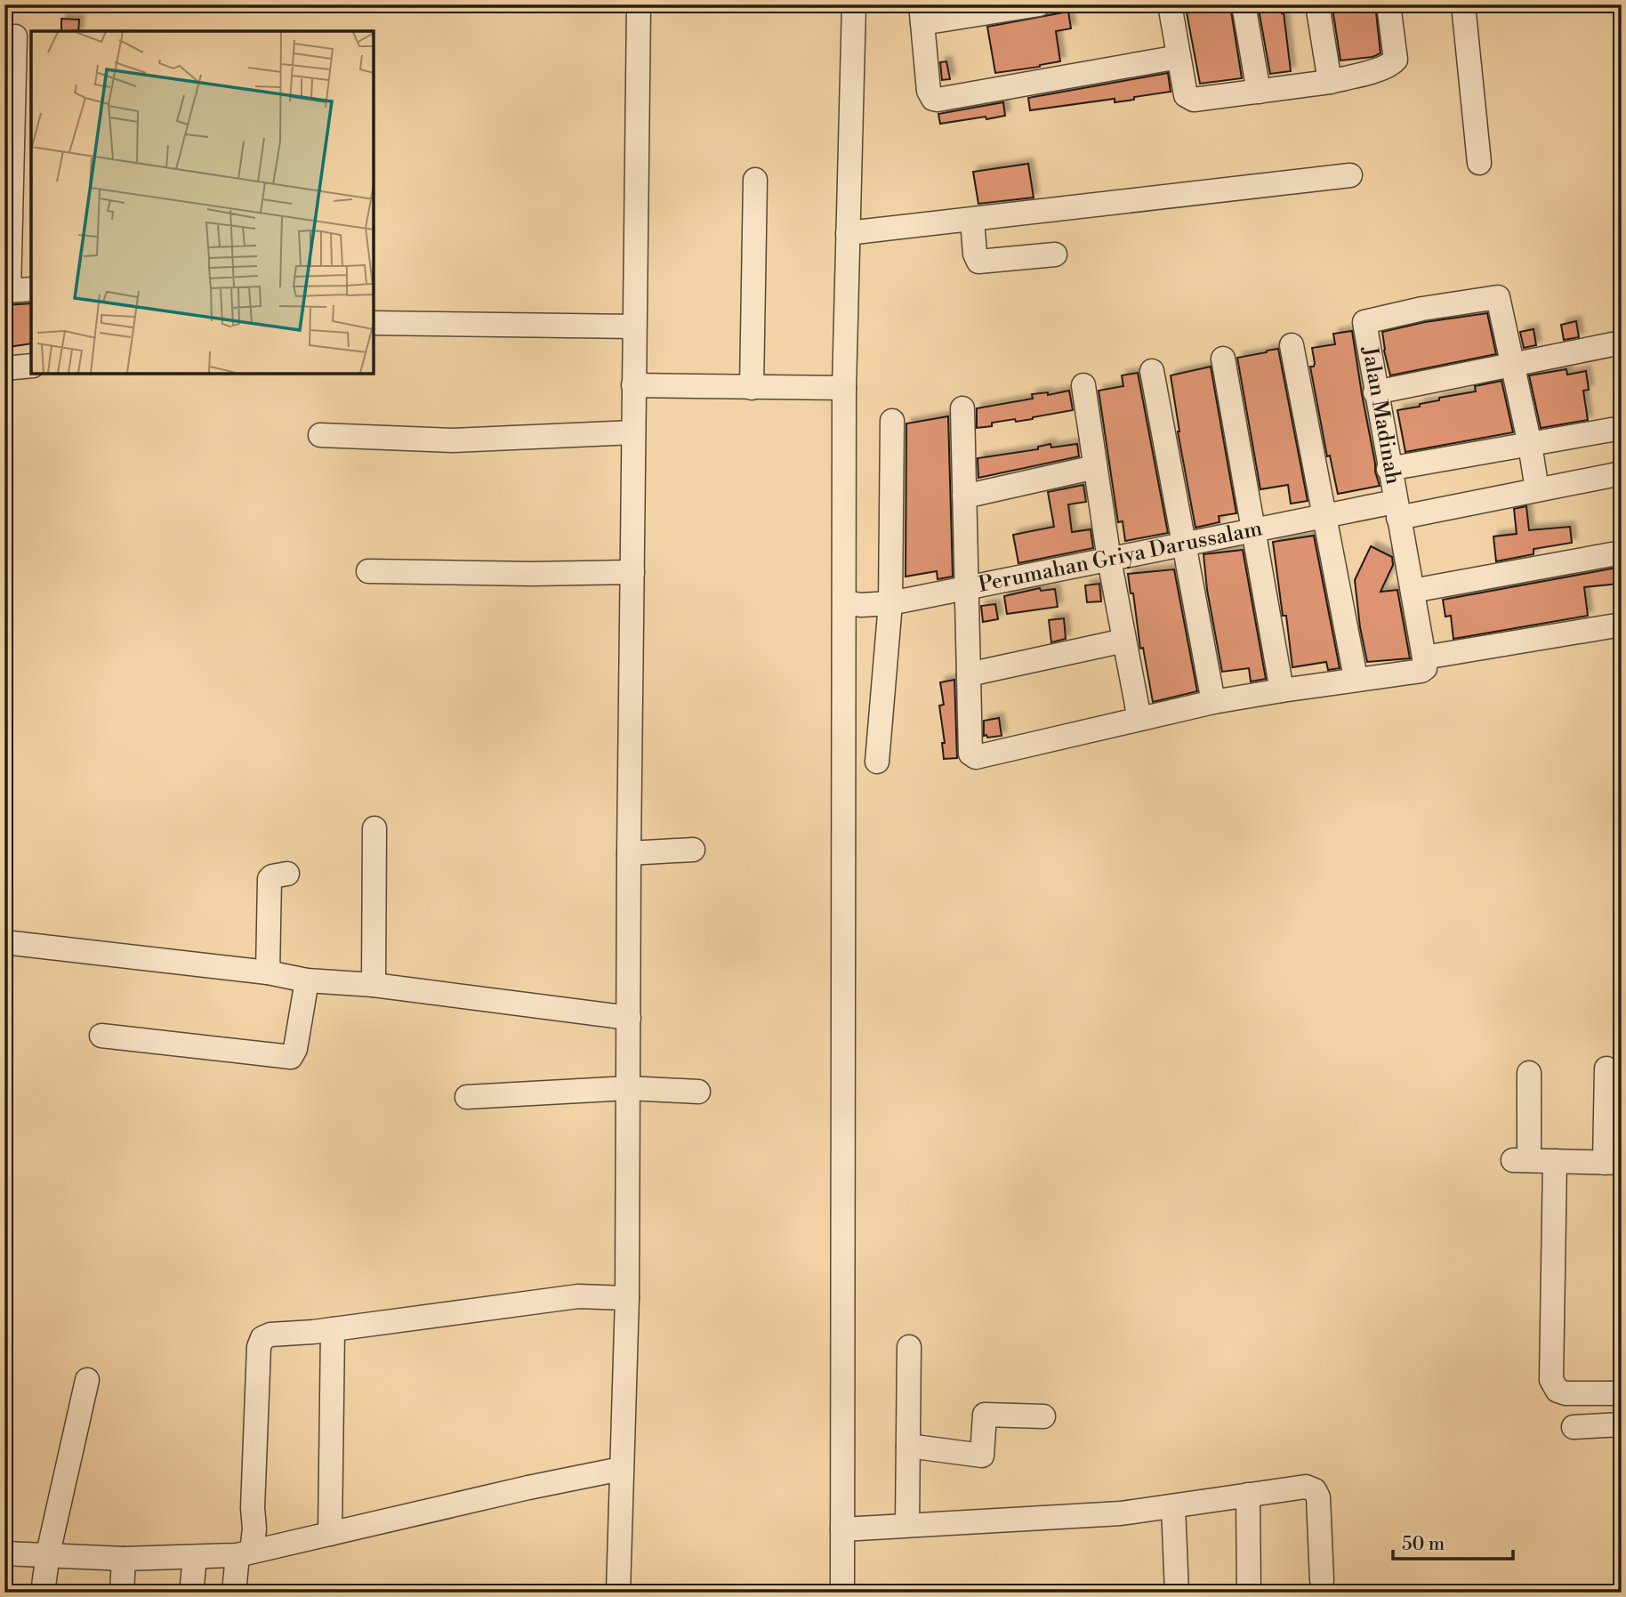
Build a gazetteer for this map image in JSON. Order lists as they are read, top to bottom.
{
  "streets": {
    "street": ["Jalan Madinah", "Perumahan Griya Darussalam"]
  },
  "crossings": [
    ["Jalan Madinah", "Perumahan Griya Darussalam"]
  ],
  "scale_bar": "50 m"
}
